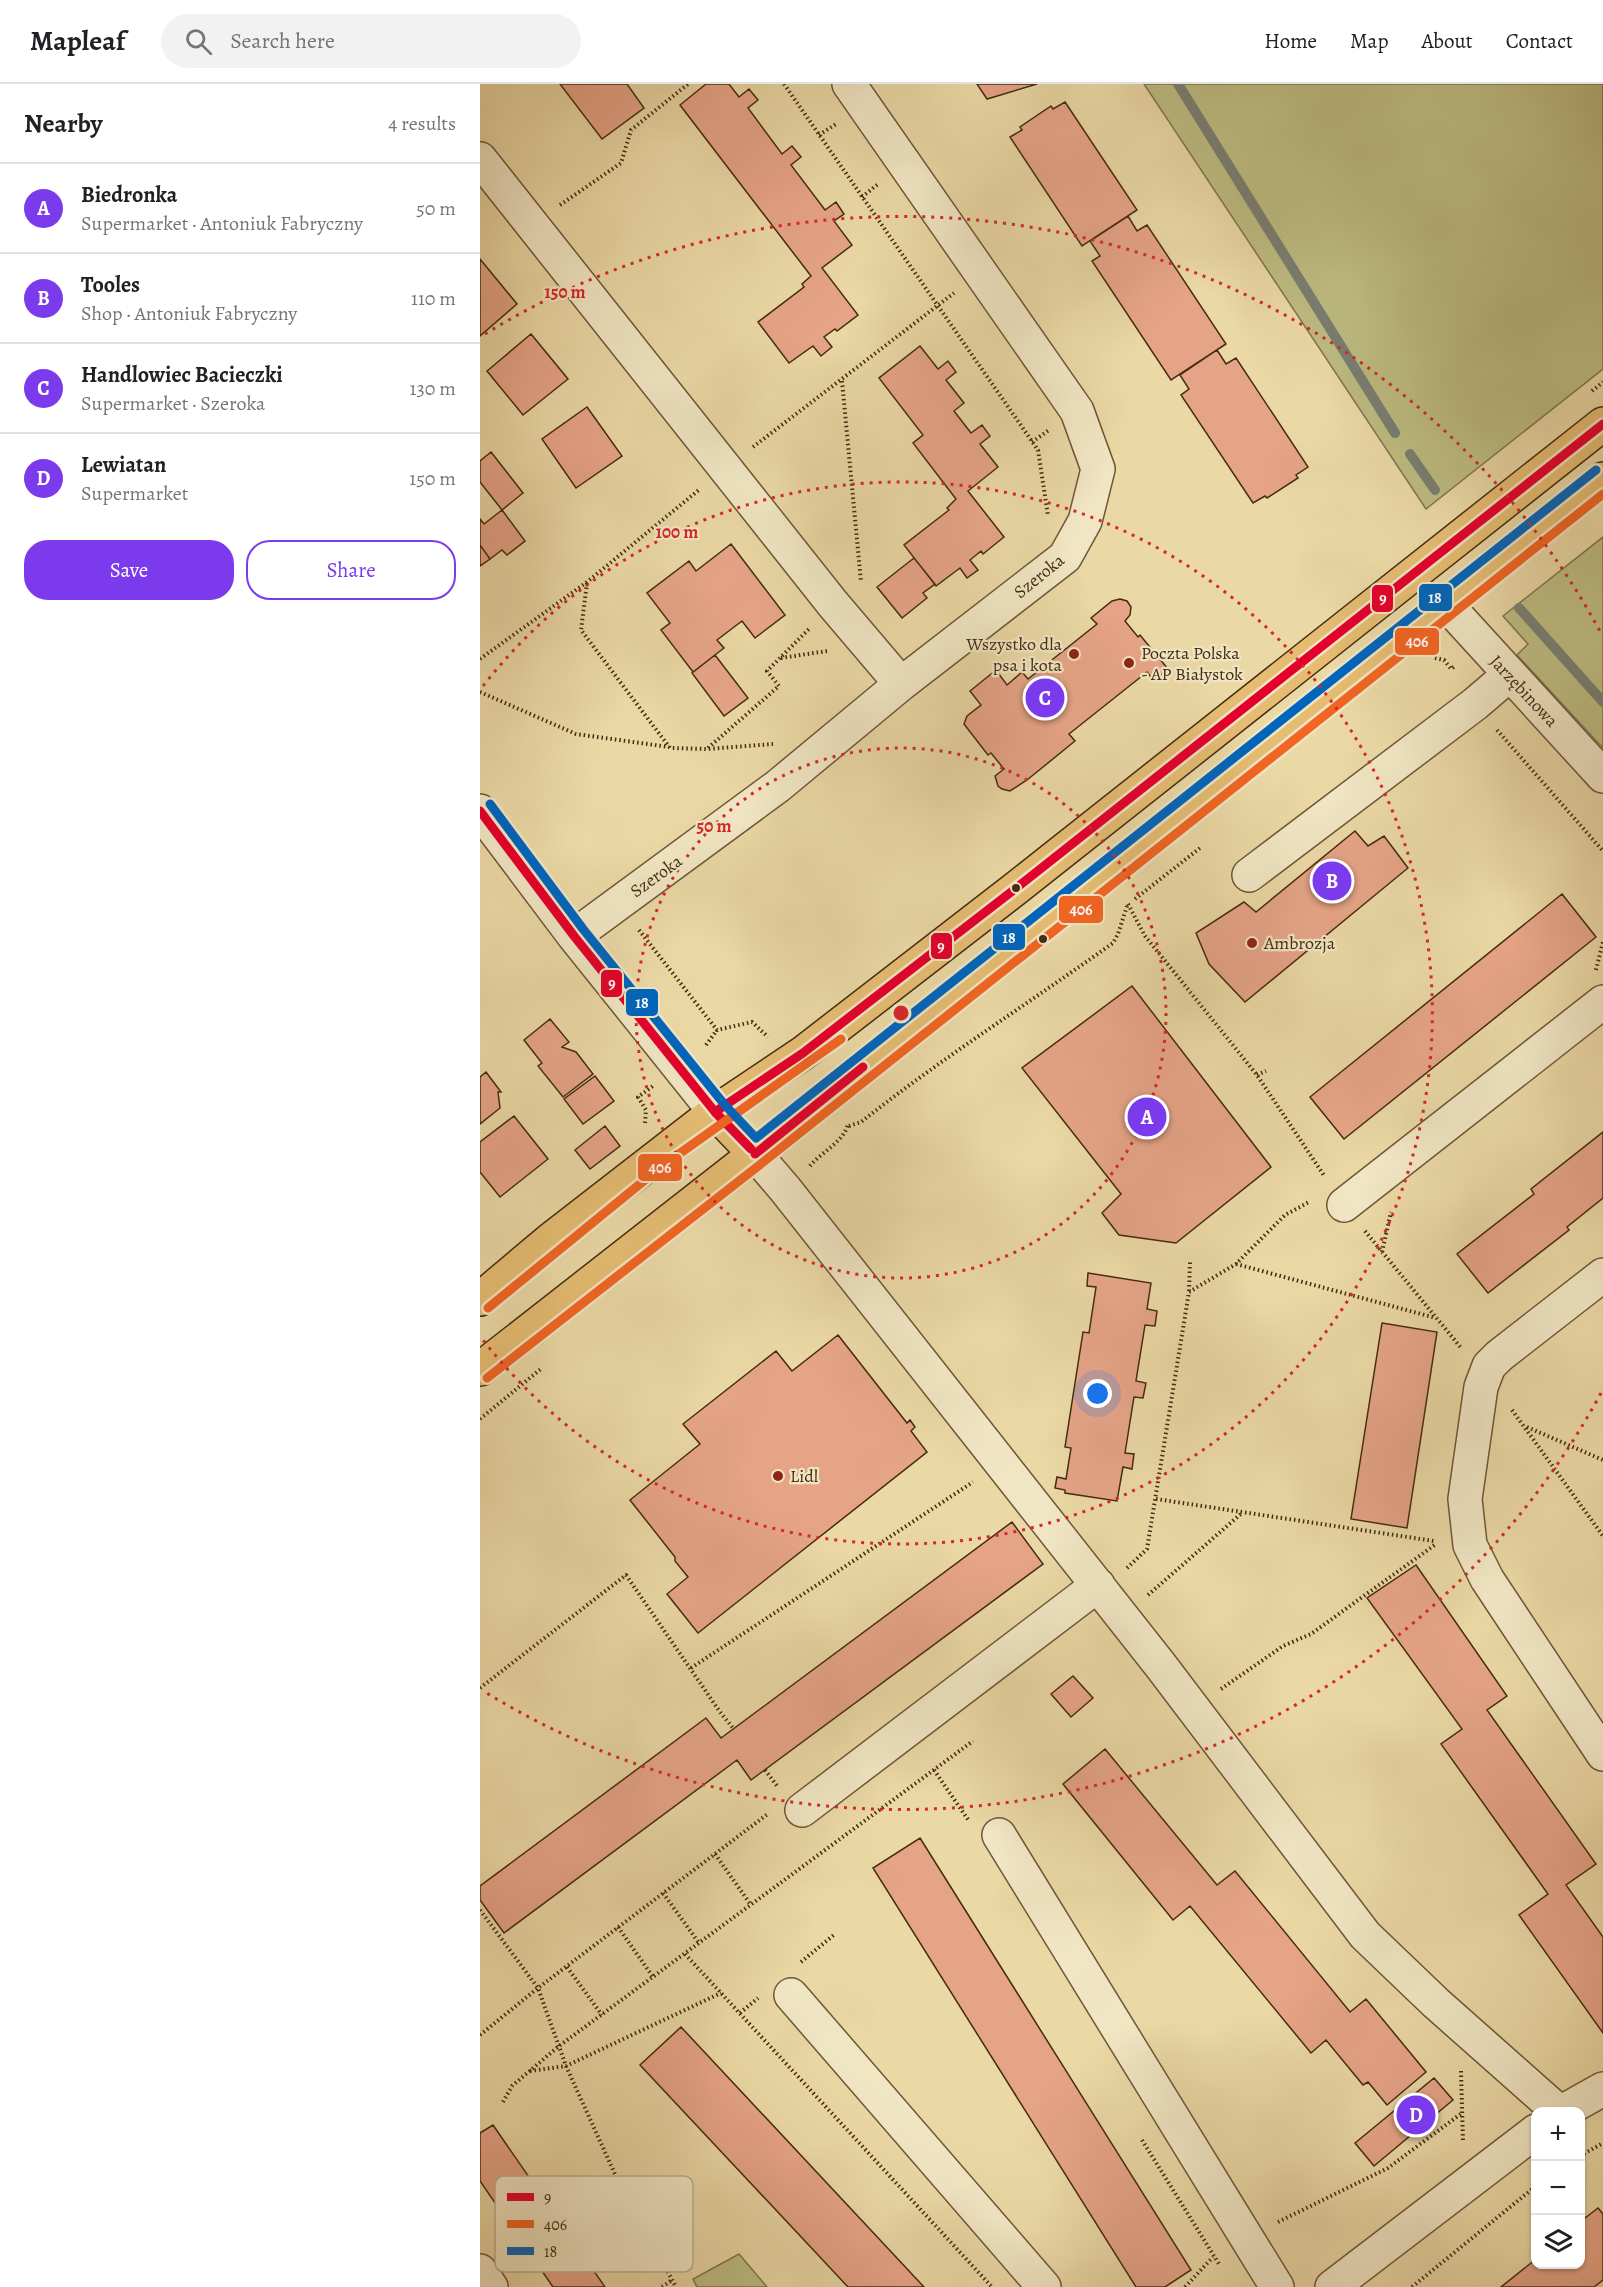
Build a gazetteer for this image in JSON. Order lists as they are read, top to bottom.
{
  "streets": {
    "street": ["Szeroka", "Jarzębinowa"]
  },
  "places": [
    "Wszystko dla psa i kota",
    "Poczta Polska - AP Białystok",
    "Ambrozja",
    "Lidl"
  ],
  "lines": ["transit line 9", "transit line 18", "transit line 406"],
  "legend": ["9", "406", "18"],
  "page": {
    "header": "Mapleaf",
    "search": "Search here",
    "nav": [
      "Home",
      "Map",
      "About",
      "Contact"
    ],
    "heading": ["Nearby", "4 results"],
    "list": [
      {
        "mark": "A",
        "name": "Biedronka",
        "note": "Supermarket · Antoniuk Fabryczny",
        "value": "50 m"
      },
      {
        "mark": "B",
        "name": "Tooles",
        "note": "Shop · Antoniuk Fabryczny",
        "value": "110 m"
      },
      {
        "mark": "C",
        "name": "Handlowiec Bacieczki",
        "note": "Supermarket · Szeroka",
        "value": "130 m"
      },
      {
        "mark": "D",
        "name": "Lewiatan",
        "note": "Supermarket",
        "value": "150 m"
      }
    ],
    "buttons": ["Save", "Share"],
    "pins": [
      "C",
      "B",
      "A",
      "D"
    ],
    "map_buttons": ["+", "−"]
  },
  "rings": ["150 m", "100 m", "50 m"]
}
